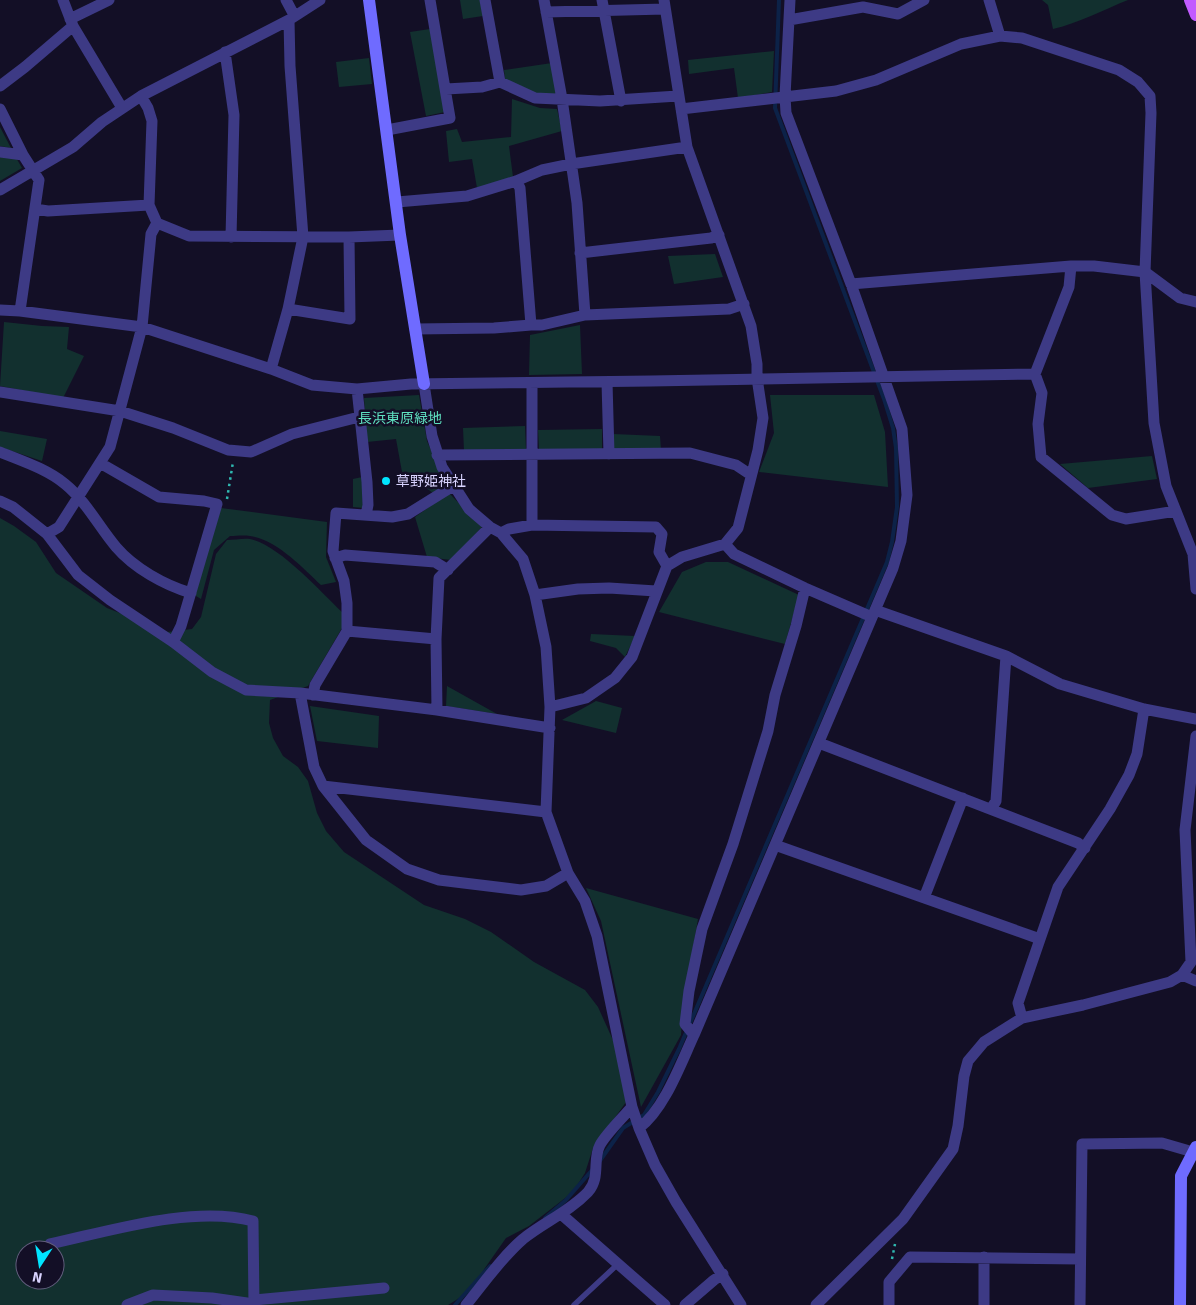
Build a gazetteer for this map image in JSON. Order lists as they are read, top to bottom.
{
  "parks": ["長浜東原緑地"],
  "places": ["草野姫神社"],
  "north": "bottom"
}
